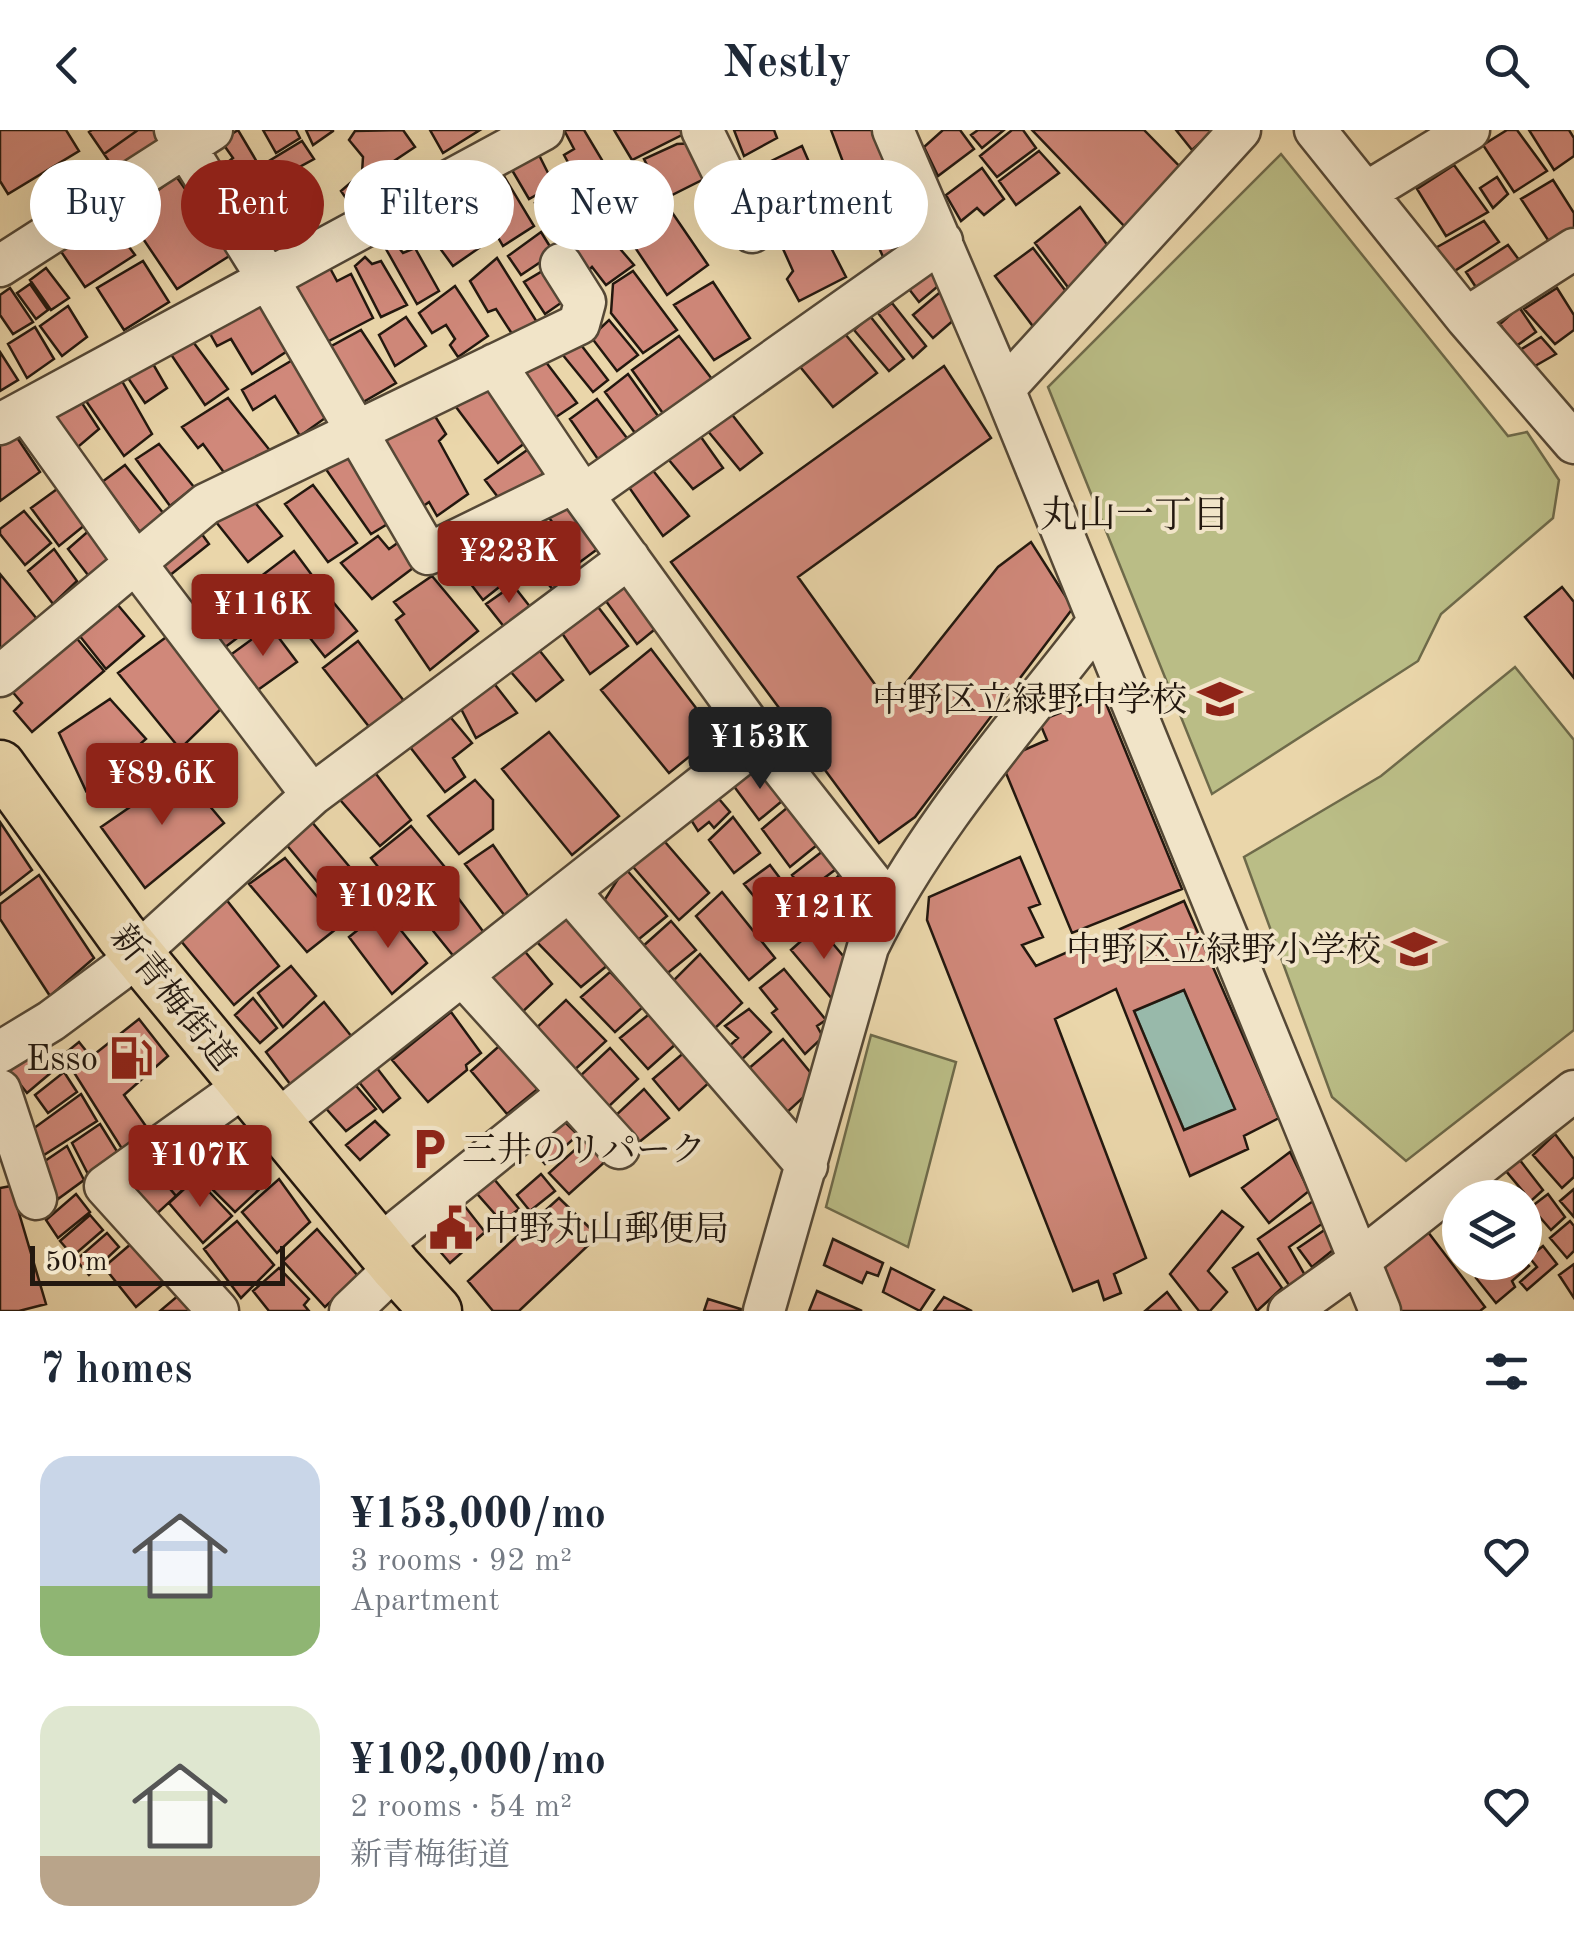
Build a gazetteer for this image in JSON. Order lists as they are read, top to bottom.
{
  "streets": {
    "main road": ["新青梅街道"]
  },
  "districts": ["丸山一丁目"],
  "places": {
    "school or university": ["中野区立緑野中学校", "中野区立緑野小学校"],
    "fuel station": ["Esso"],
    "parking": ["三井のリパーク"],
    "public building": ["中野丸山郵便局"]
  },
  "scale_bar": "50 m",
  "page": {
    "header": "Nestly",
    "chip": [
      "Buy",
      "Rent",
      "Filters",
      "New",
      "Apartment"
    ],
    "price": [
      "¥223K",
      "¥116K",
      "¥153K",
      "¥89.6K",
      "¥102K",
      "¥121K",
      "¥107K"
    ],
    "scale": "50 m",
    "heading": "7 homes",
    "list": [
      {
        "name": "¥153,000/mo",
        "note": "3 rooms · 92 m² · Apartment"
      },
      {
        "name": "¥102,000/mo",
        "note": "2 rooms · 54 m² · 新青梅街道"
      }
    ]
  }
}
